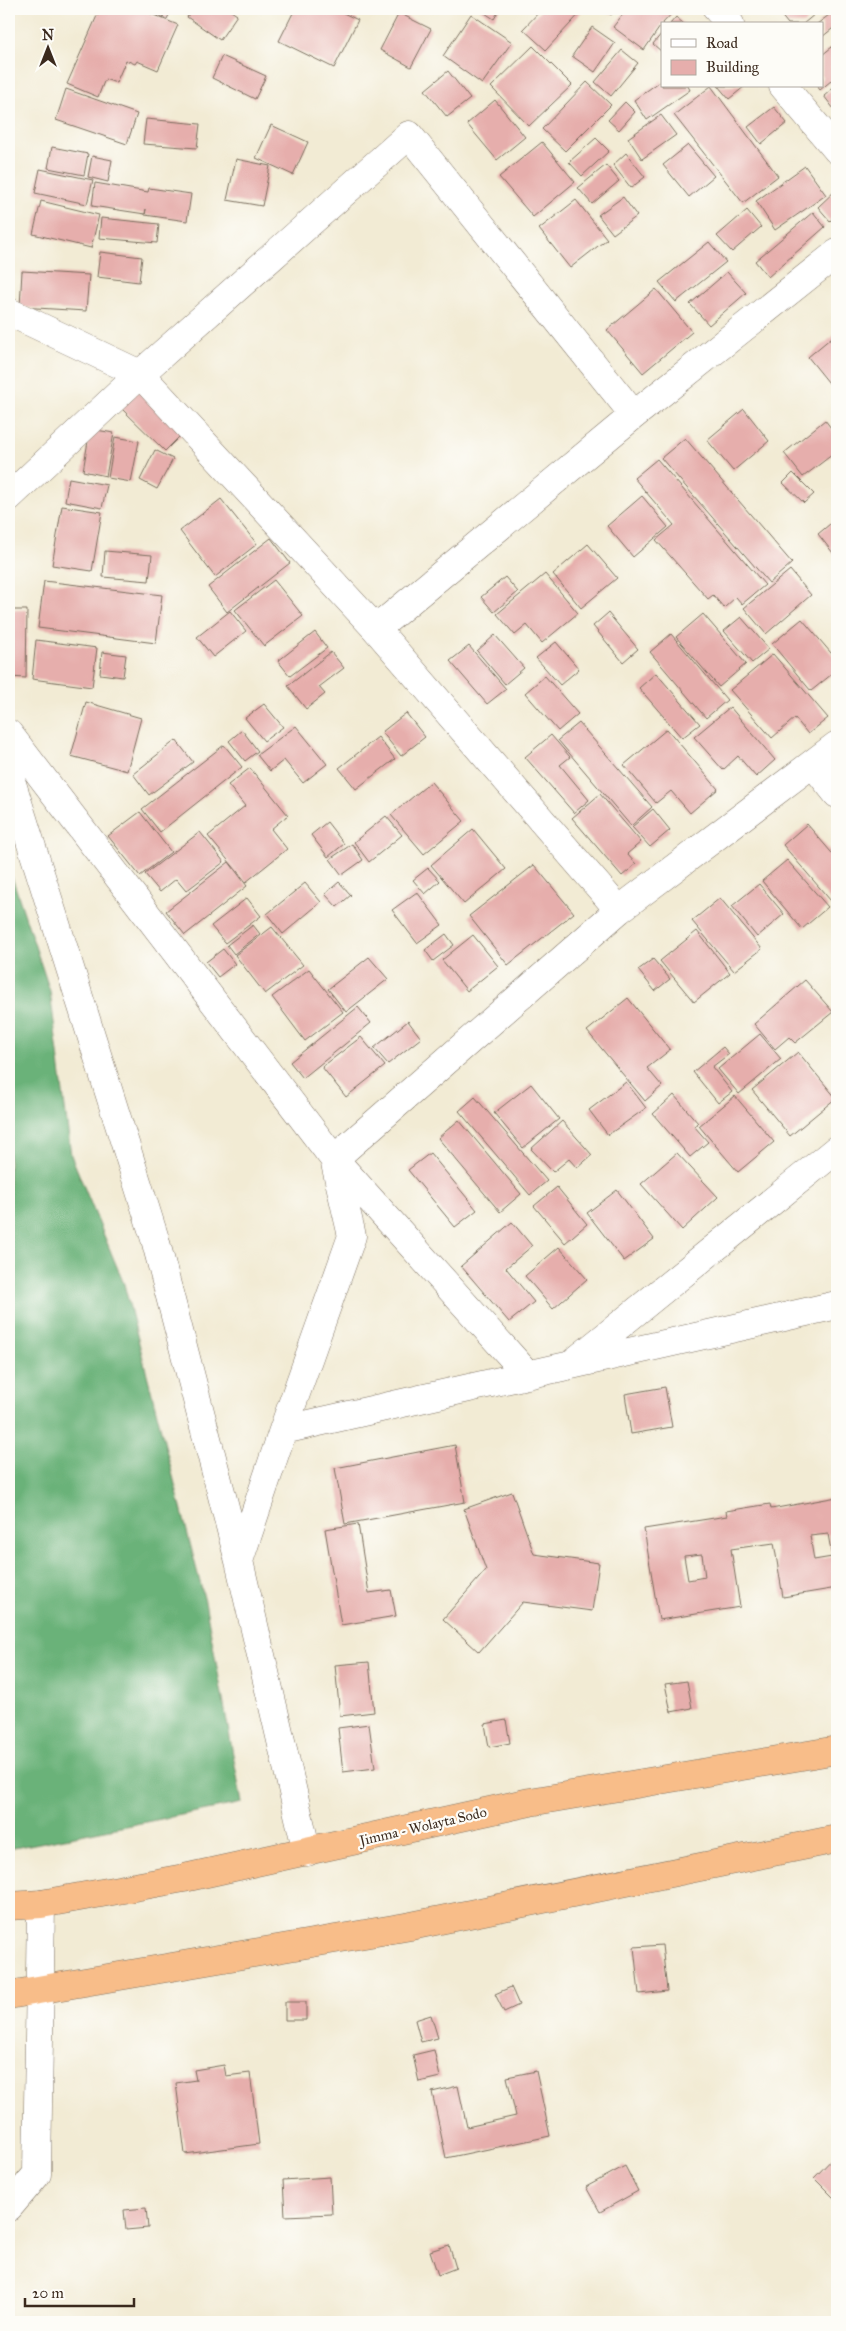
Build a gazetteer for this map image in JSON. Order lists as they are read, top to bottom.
{
  "streets": {
    "highway": ["Jimma - Wolayta Sodo"]
  },
  "legend": ["Road", "Building"],
  "scale_bar": "20 m",
  "north": "top"
}
